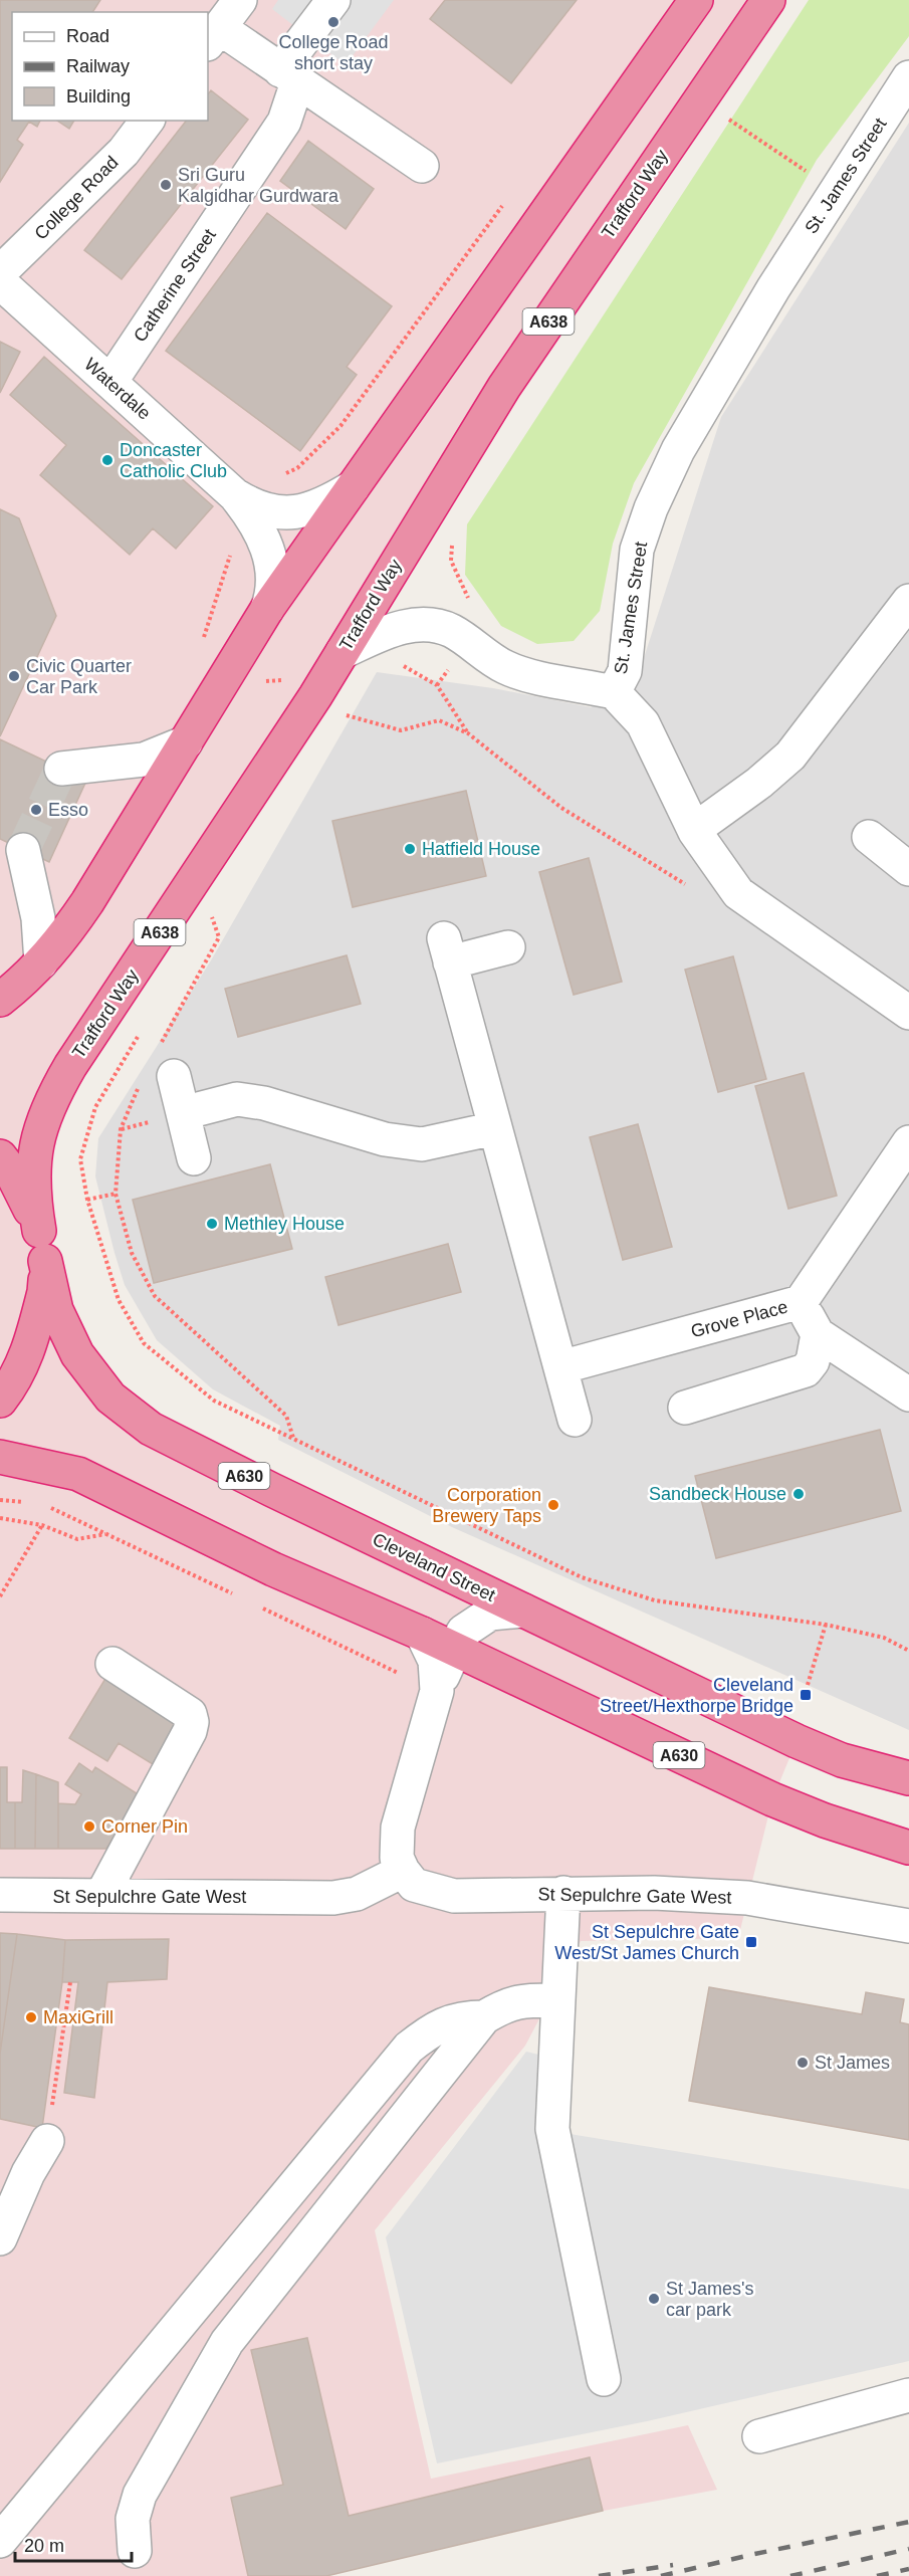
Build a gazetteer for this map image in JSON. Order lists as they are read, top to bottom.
{
  "streets": {
    "highway": [
      "Trafford Way",
      "A638",
      "A630",
      "Cleveland Street"
    ],
    "street": [
      "St. James Street",
      "College Road",
      "Catherine Street",
      "Waterdale",
      "Grove Place",
      "St Sepulchre Gate West"
    ]
  },
  "crossings": [
    ["Trafford Way", "A638"],
    ["Trafford Way", "Cleveland Street"],
    ["Catherine Street", "Waterdale"],
    ["A638", "Cleveland Street"]
  ],
  "places": {
    "other": [
      "College Road short stay",
      "Sri Guru Kalgidhar Gurdwara",
      "Doncaster Catholic Club",
      "Civic Quarter Car Park",
      "Esso",
      "Hatfield House",
      "Methley House",
      "Sandbeck House",
      "Corporation Brewery Taps",
      "Corner Pin",
      "MaxiGrill",
      "St James",
      "St James's car park"
    ],
    "transit": ["Cleveland Street/Hexthorpe Bridge", "St Sepulchre Gate West/St James Church"]
  },
  "legend": ["Road", "Railway", "Building"],
  "scale_bar": "20 m"
}
